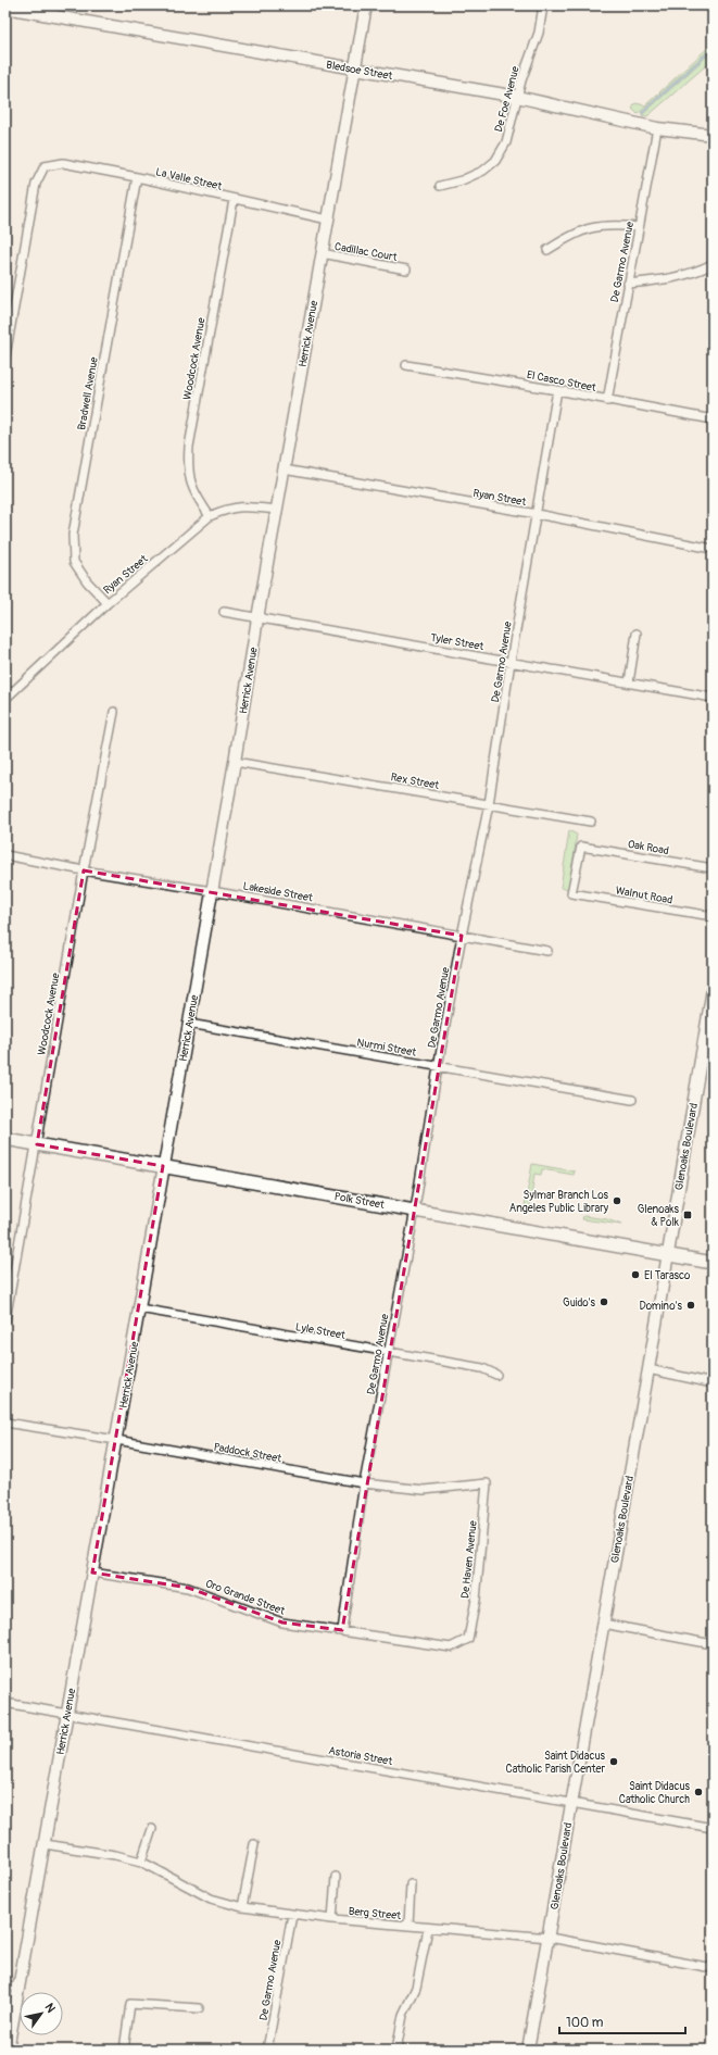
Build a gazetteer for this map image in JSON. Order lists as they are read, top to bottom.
{
  "streets": {
    "main road": ["Polk Street"],
    "street": [
      "Bledsoe Street",
      "De Foe Avenue",
      "La Valle Street",
      "Cadillac Court",
      "De Garmo Avenue",
      "Herrick Avenue",
      "Woodcock Avenue",
      "El Casco Street",
      "Bradwell Avenue",
      "Ryan Street",
      "Tyler Street",
      "Rex Street",
      "Oak Road",
      "Lakeside Street",
      "Walnut Road",
      "Nurmi Street",
      "Glenoaks Boulevard",
      "Lyle Street",
      "Paddock Street",
      "De Haven Avenue",
      "Oro Grande Street",
      "Astoria Street",
      "Berg Street"
    ]
  },
  "crossings": [
    ["Bledsoe Street", "De Foe Avenue"],
    ["Bledsoe Street", "De Garmo Avenue"],
    ["Bledsoe Street", "Herrick Avenue"],
    ["La Valle Street", "Herrick Avenue"],
    ["La Valle Street", "Woodcock Avenue"],
    ["La Valle Street", "Bradwell Avenue"],
    ["Cadillac Court", "Herrick Avenue"],
    ["De Garmo Avenue", "El Casco Street"],
    ["De Garmo Avenue", "Ryan Street"],
    ["De Garmo Avenue", "Tyler Street"],
    ["De Garmo Avenue", "Rex Street"],
    ["De Garmo Avenue", "Lakeside Street"],
    ["De Garmo Avenue", "Nurmi Street"],
    ["De Garmo Avenue", "Polk Street"],
    ["De Garmo Avenue", "Lyle Street"],
    ["De Garmo Avenue", "Paddock Street"],
    ["De Garmo Avenue", "Oro Grande Street"],
    ["De Garmo Avenue", "Berg Street"],
    ["Herrick Avenue", "Ryan Street"],
    ["Herrick Avenue", "Tyler Street"],
    ["Herrick Avenue", "Rex Street"],
    ["Herrick Avenue", "Lakeside Street"],
    ["Herrick Avenue", "Nurmi Street"],
    ["Herrick Avenue", "Polk Street"],
    ["Herrick Avenue", "Lyle Street"],
    ["Herrick Avenue", "Paddock Street"],
    ["Herrick Avenue", "Oro Grande Street"],
    ["Herrick Avenue", "Astoria Street"],
    ["Herrick Avenue", "Berg Street"],
    ["Woodcock Avenue", "Ryan Street"],
    ["Woodcock Avenue", "Lakeside Street"],
    ["Woodcock Avenue", "Polk Street"],
    ["Bradwell Avenue", "Ryan Street"],
    ["Oak Road", "Walnut Road"],
    ["Glenoaks Boulevard", "Polk Street"],
    ["Glenoaks Boulevard", "Astoria Street"],
    ["Glenoaks Boulevard", "Berg Street"],
    ["Paddock Street", "De Haven Avenue"],
    ["De Haven Avenue", "Oro Grande Street"]
  ],
  "places": {
    "other": [
      "Sylmar Branch Los Angeles Public Library",
      "El Tarasco",
      "Guido's",
      "Domino's",
      "Saint Didacus Catholic Parish Center",
      "Saint Didacus Catholic Church"
    ],
    "transit": ["Glenoaks & Polk"]
  },
  "scale_bar": "100 m",
  "north": "top right"
}
